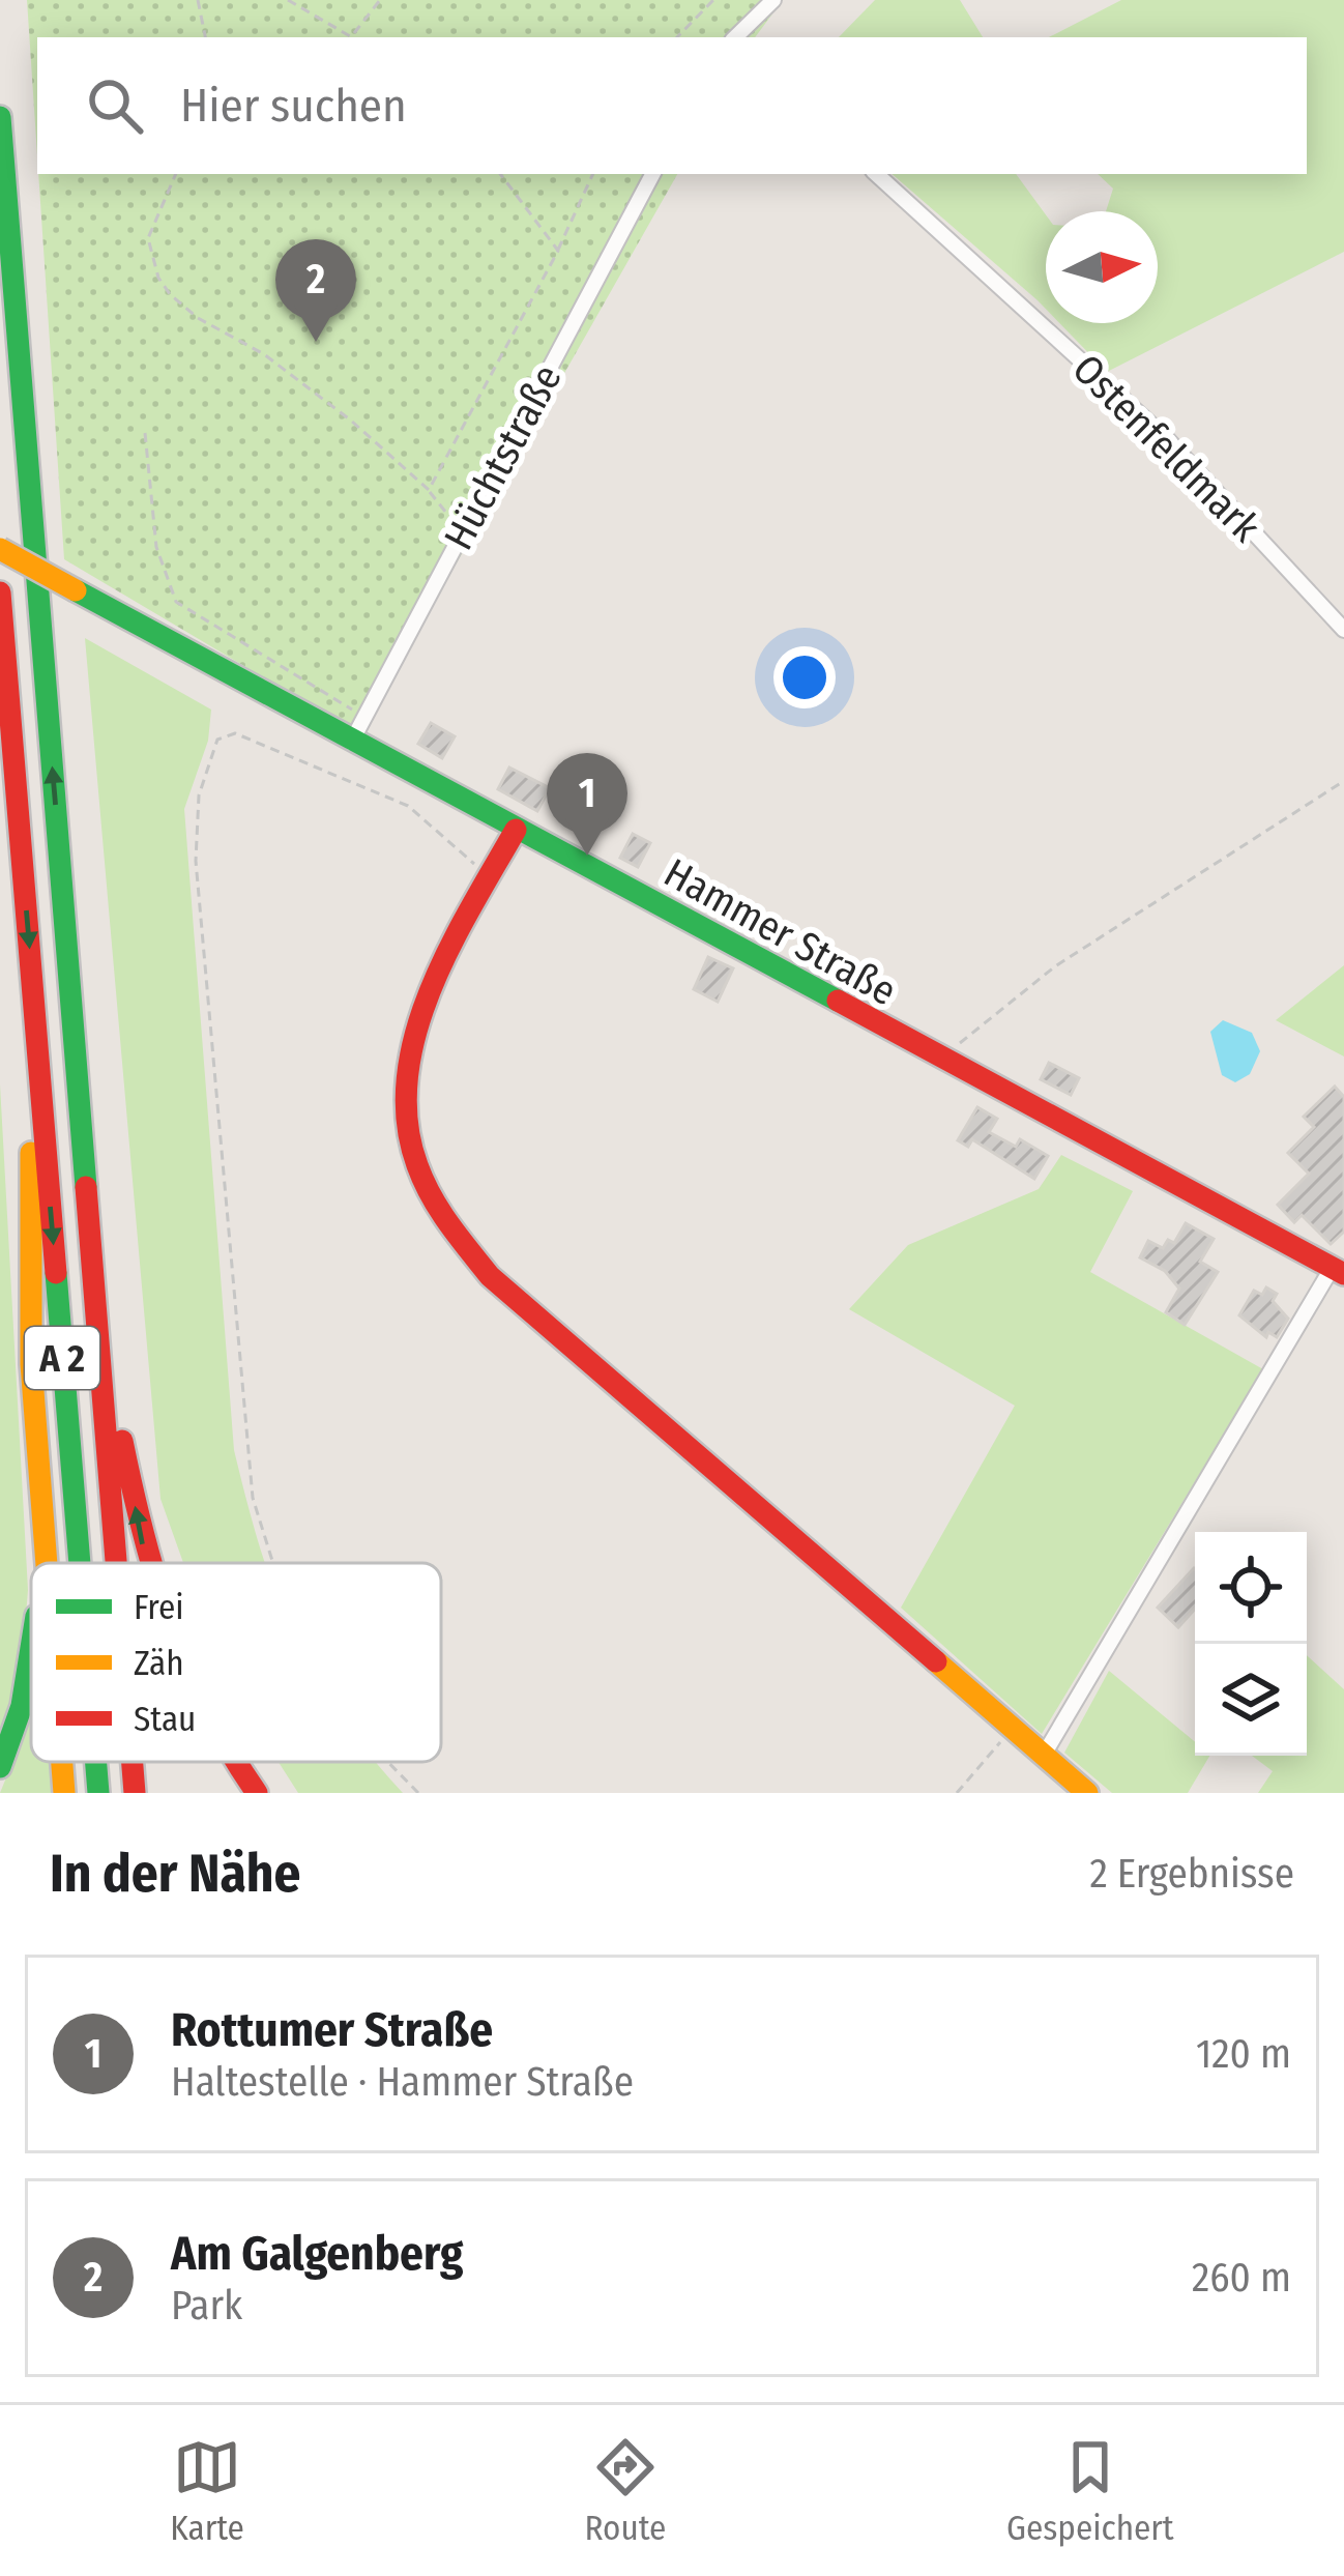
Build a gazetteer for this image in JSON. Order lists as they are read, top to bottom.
{
  "streets": {
    "main road": ["Hammer Straße", "A 2"],
    "street": ["Ostenfeldmark", "Hüchtstraße"]
  },
  "crossings": [
    ["Hüchtstraße", "Hammer Straße"]
  ],
  "legend": ["Frei", "Zäh", "Stau"],
  "north": "right",
  "page": {
    "search": "Hier suchen",
    "pins": ["2", "1"],
    "heading": ["In der Nähe", "2 Ergebnisse"],
    "list": [
      {
        "mark": "1",
        "name": "Rottumer Straße",
        "note": "Haltestelle · Hammer Straße",
        "value": "120 m"
      },
      {
        "mark": "2",
        "name": "Am Galgenberg",
        "note": "Park",
        "value": "260 m"
      }
    ],
    "nav": ["Karte", "Route", "Gespeichert"]
  }
}
